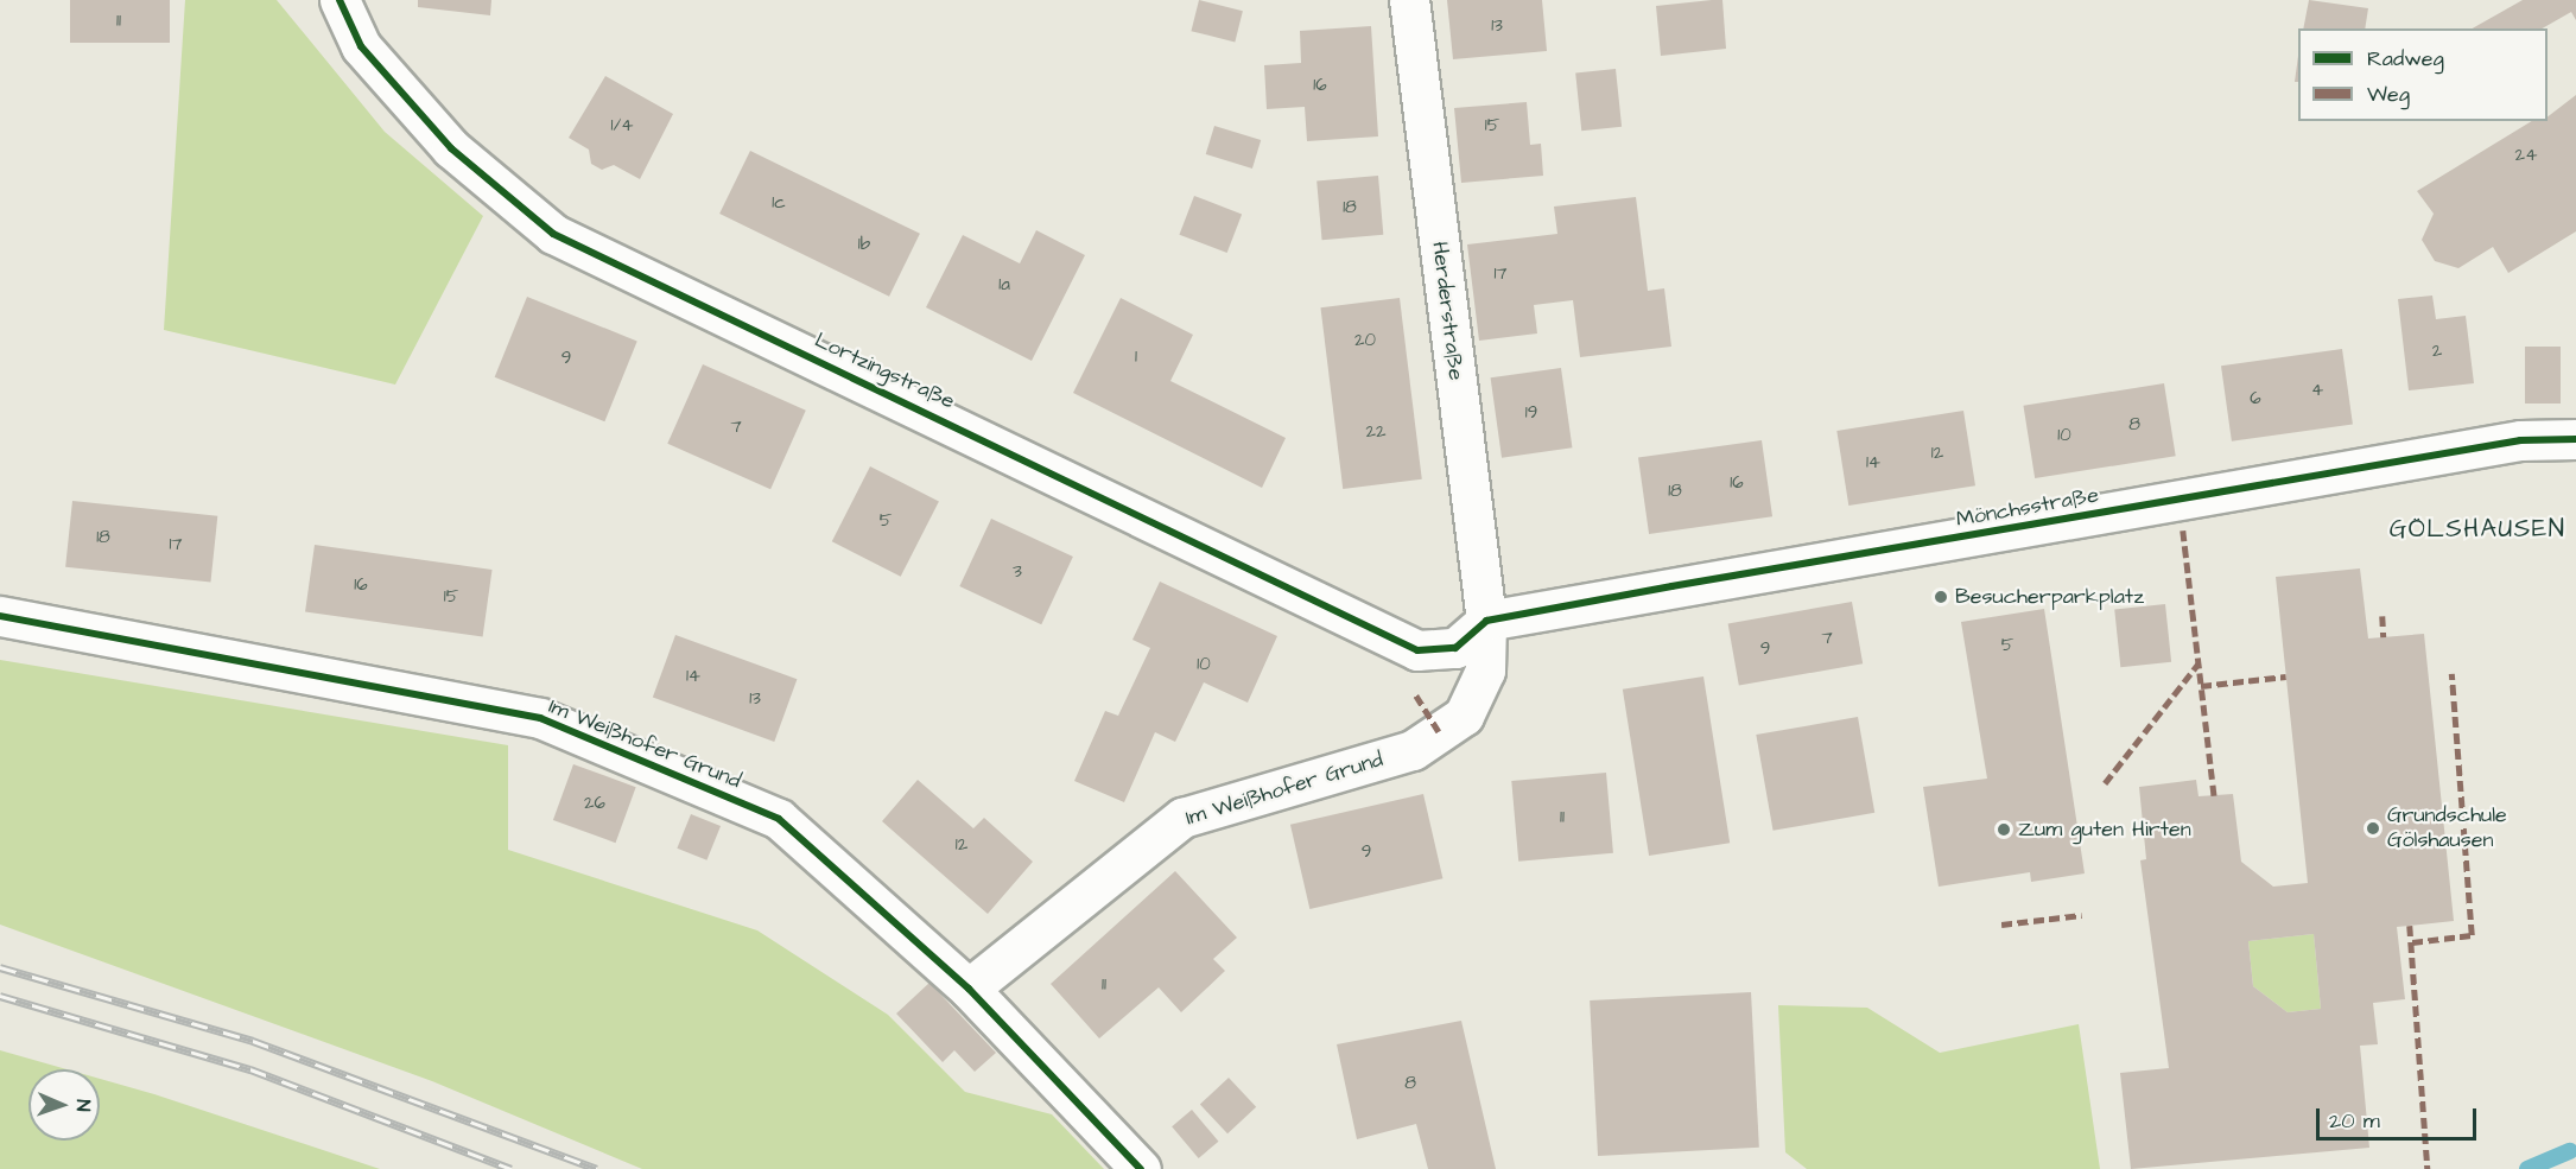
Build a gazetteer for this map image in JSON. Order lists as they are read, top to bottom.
{
  "streets": {
    "street": [
      "Herderstraße",
      "Lortzingstraße",
      "Mönchsstraße",
      "Im Weißhofer Grund"
    ]
  },
  "crossings": [
    ["Herderstraße", "Lortzingstraße"],
    ["Herderstraße", "Mönchsstraße"],
    ["Herderstraße", "Im Weißhofer Grund"],
    ["Lortzingstraße", "Mönchsstraße"],
    ["Lortzingstraße", "Im Weißhofer Grund"],
    ["Mönchsstraße", "Im Weißhofer Grund"]
  ],
  "districts": ["GÖLSHAUSEN"],
  "places": ["Besucherparkplatz", "Grundschule Gölshausen", "Zum guten Hirten"],
  "house_numbers": [
    "11",
    "13",
    "16",
    "1/4",
    "15",
    "24",
    "1c",
    "18",
    "1b",
    "17",
    "1a",
    "20",
    "2",
    "1",
    "9",
    "4",
    "6",
    "19",
    "8",
    "7",
    "22",
    "10",
    "12",
    "14",
    "16",
    "18",
    "5",
    "18",
    "17",
    "3",
    "16",
    "15",
    "7",
    "5",
    "9",
    "10",
    "14",
    "13",
    "26",
    "11",
    "12",
    "9",
    "11",
    "8"
  ],
  "legend": ["Radweg", "Weg"],
  "scale_bar": "20 m",
  "north": "right"
}
